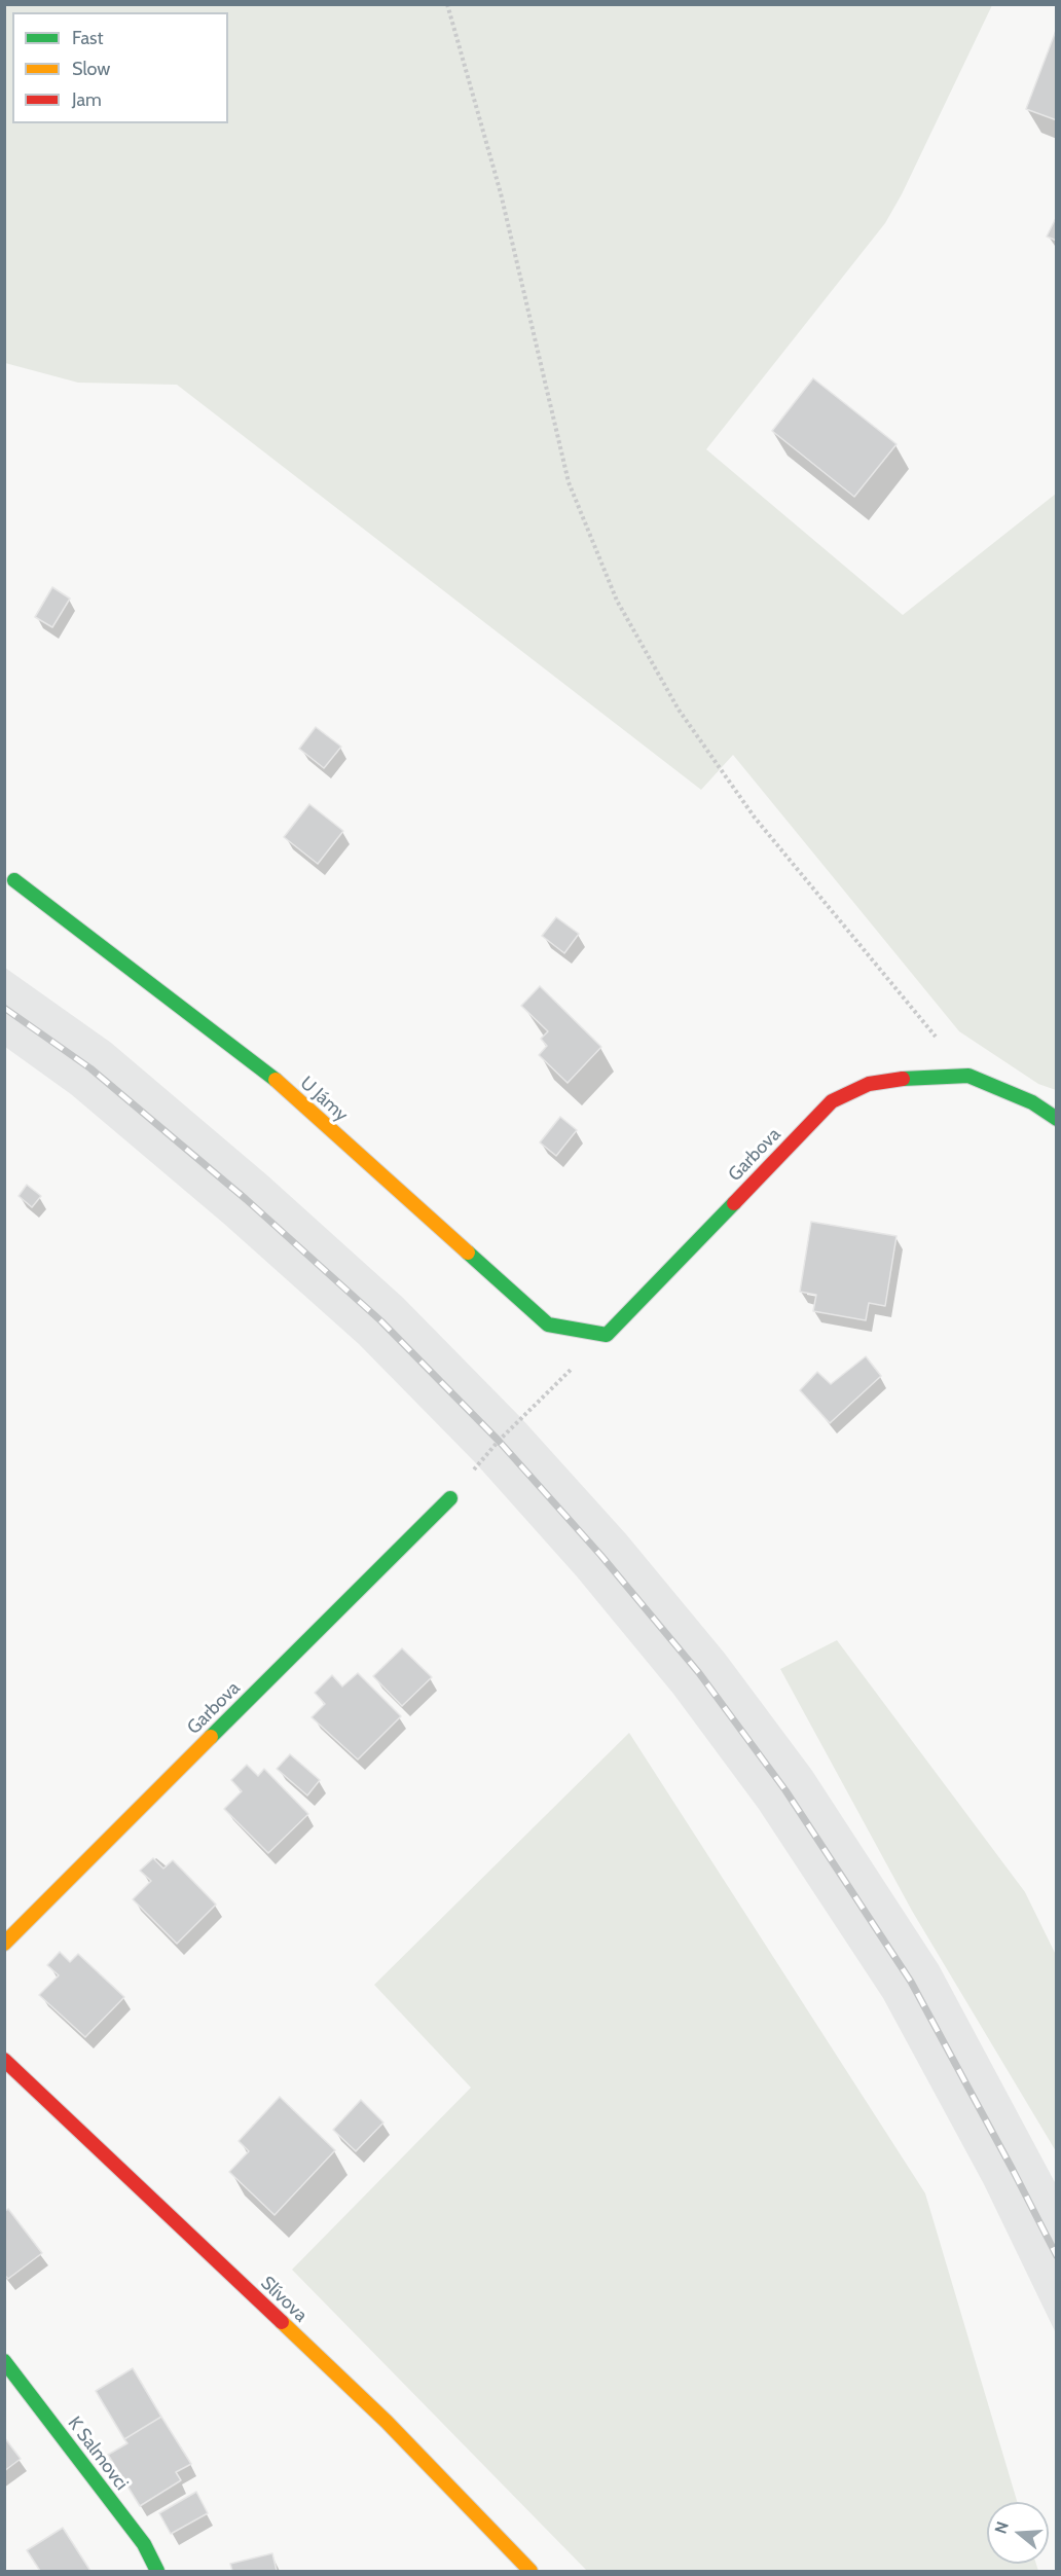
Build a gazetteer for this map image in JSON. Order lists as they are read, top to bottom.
{
  "streets": {
    "street": [
      "U Jámy",
      "Garbova",
      "Slívova",
      "K Salmovci"
    ]
  },
  "crossings": [
    ["U Jámy", "Garbova"]
  ],
  "legend": ["Fast", "Slow", "Jam"],
  "north": "left"
}
